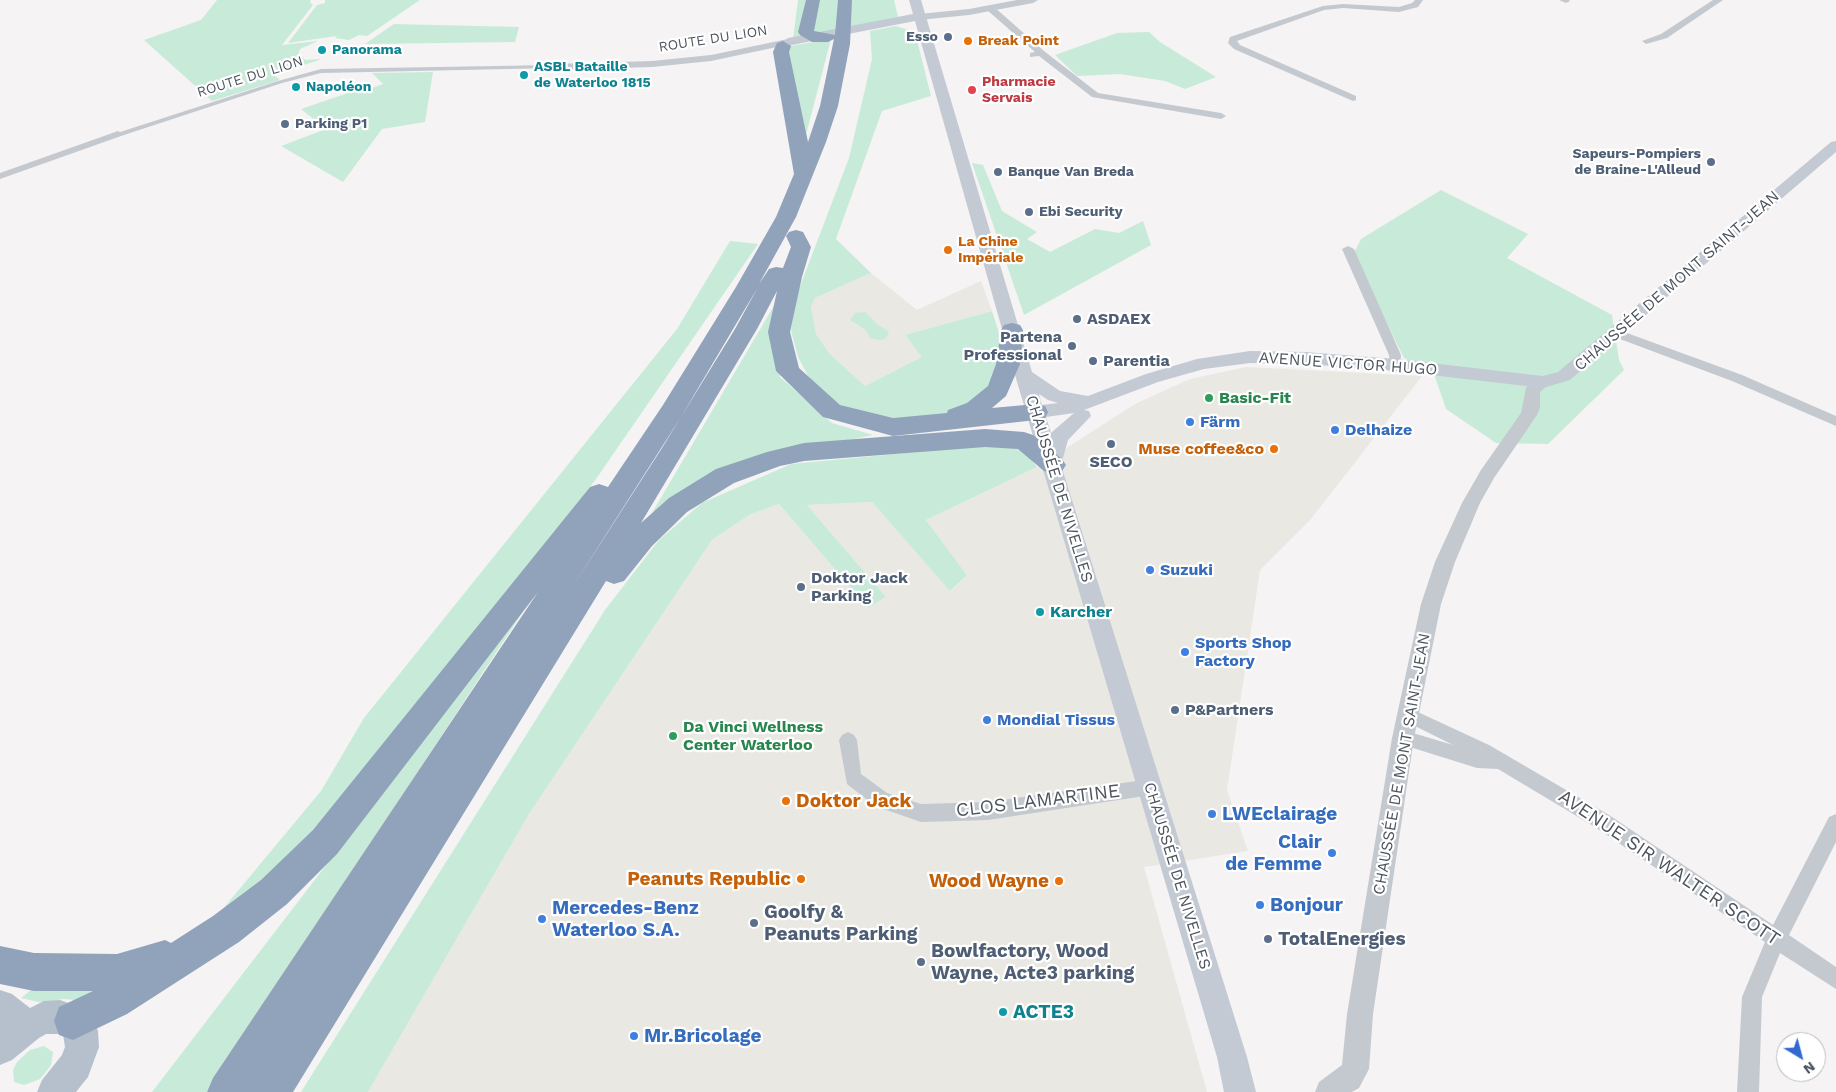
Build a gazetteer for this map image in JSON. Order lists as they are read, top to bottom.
{
  "streets": {
    "main road": [
      "ROUTE DU LION",
      "CHAUSSÉE DE MONT SAINT-JEAN",
      "AVENUE VICTOR HUGO",
      "CHAUSSÉE DE NIVELLES"
    ],
    "street": ["CLOS LAMARTINE", "AVENUE SIR WALTER SCOTT"]
  },
  "crossings": [
    ["ROUTE DU LION", "CHAUSSÉE DE NIVELLES"],
    ["CHAUSSÉE DE MONT SAINT-JEAN", "AVENUE VICTOR HUGO"],
    ["CHAUSSÉE DE MONT SAINT-JEAN", "AVENUE SIR WALTER SCOTT"],
    ["AVENUE VICTOR HUGO", "CHAUSSÉE DE NIVELLES"],
    ["CHAUSSÉE DE NIVELLES", "CLOS LAMARTINE"]
  ],
  "places": [
    "Esso",
    "Break Point",
    "Panorama",
    "ASBL Bataille de Waterloo 1815",
    "Napoléon",
    "Pharmacie Servais",
    "Parking P1",
    "Sapeurs-Pompiers de Braine-L'Alleud",
    "Banque Van Breda",
    "Ebi Security",
    "La Chine Impériale",
    "ASDAEX",
    "Partena Professional",
    "Parentia",
    "Basic-Fit",
    "Färm",
    "Delhaize",
    "SECO",
    "Muse coffee&co",
    "Suzuki",
    "Doktor Jack Parking",
    "Karcher",
    "Sports Shop Factory",
    "P&Partners",
    "Mondial Tissus",
    "Da Vinci Wellness Center Waterloo",
    "Doktor Jack",
    "LWEclairage",
    "Clair de Femme",
    "Peanuts Republic",
    "Wood Wayne",
    "Bonjour",
    "Mercedes-Benz Waterloo S.A.",
    "Goolfy & Peanuts Parking",
    "TotalEnergies",
    "Bowlfactory, Wood Wayne, Acte3 parking",
    "ACTE3",
    "Mr.Bricolage"
  ],
  "north": "bottom right"
}
